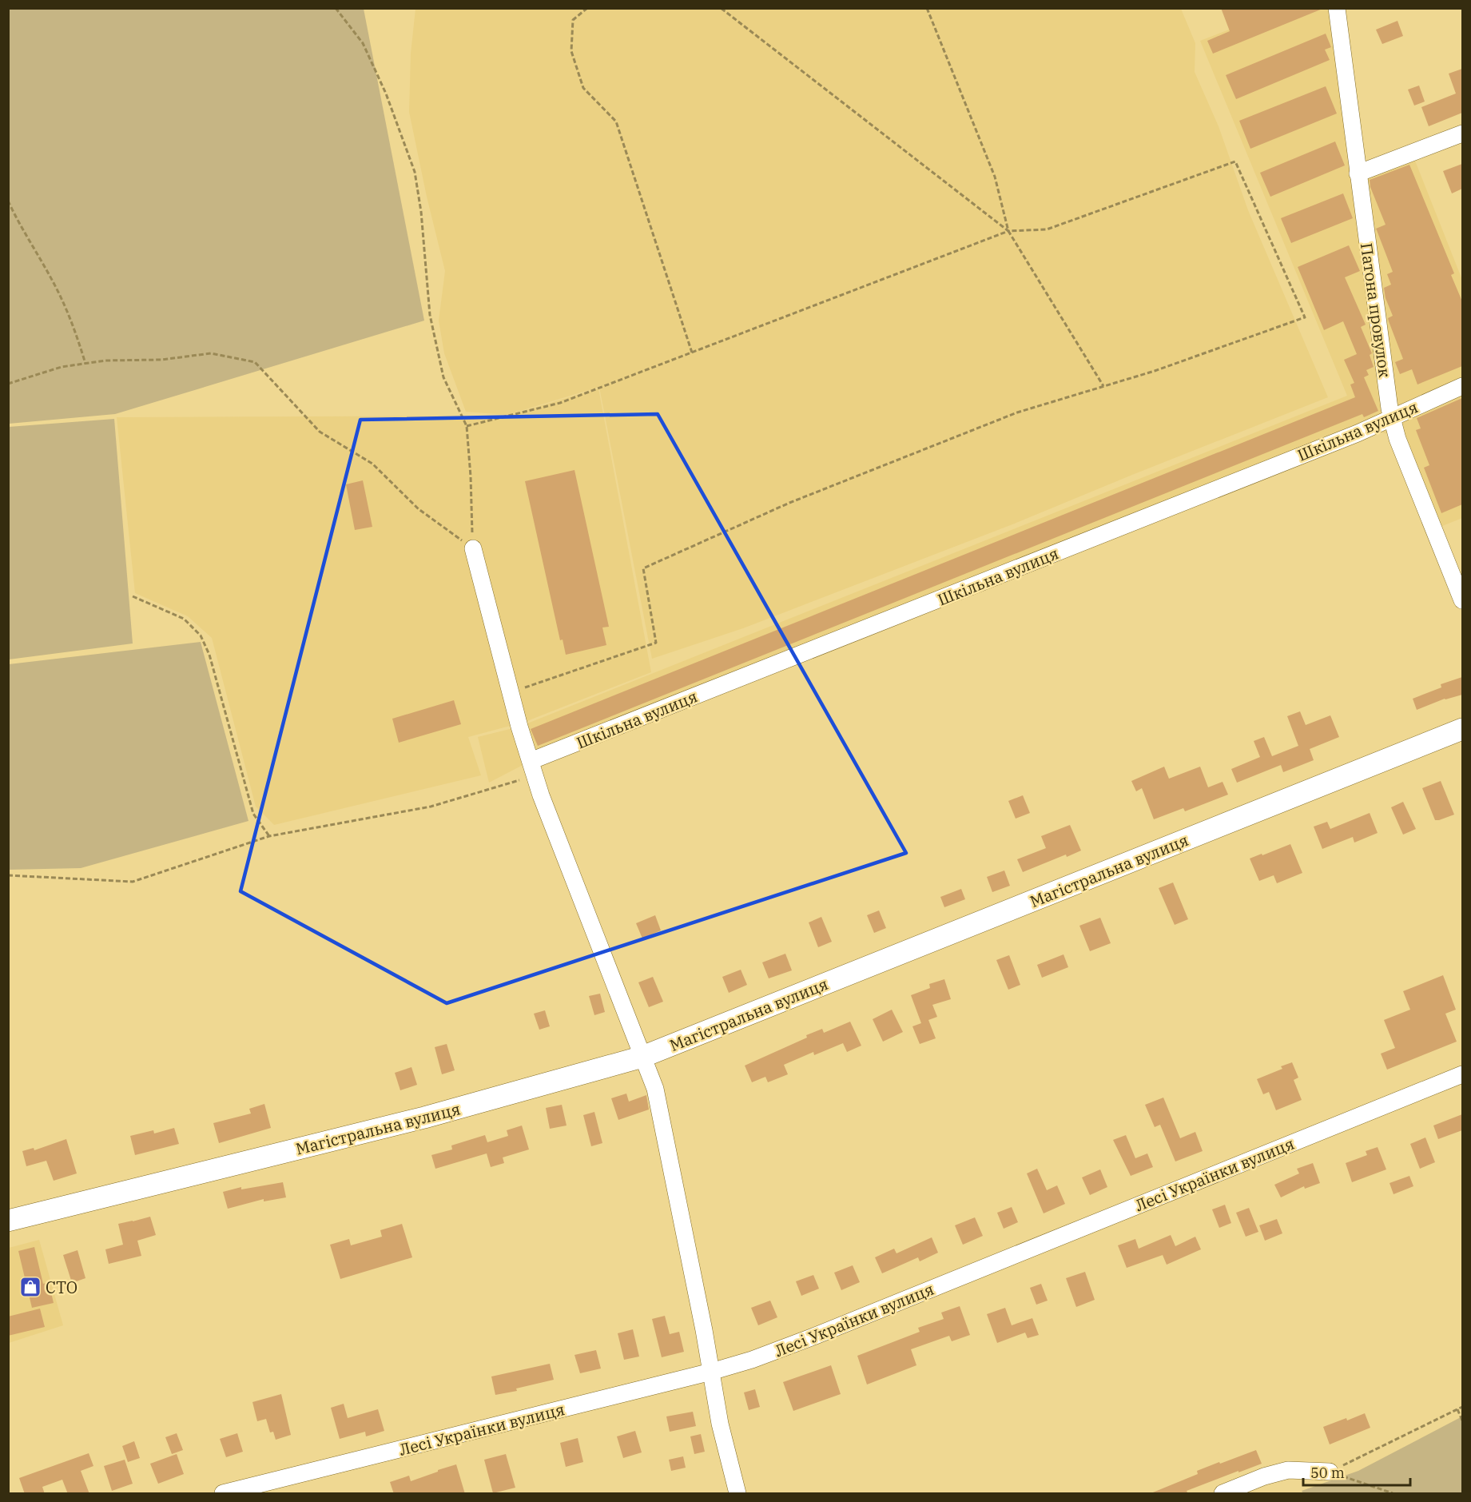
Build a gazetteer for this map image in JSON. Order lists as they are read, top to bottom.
{
  "streets": {
    "main road": ["Магістральна вулиця"],
    "street": ["Патона провулок", "Шкільна вулиця", "Лесі Українки вулиця"]
  },
  "crossings": [
    ["Патона провулок", "Шкільна вулиця"]
  ],
  "places": {
    "shop": ["СТО"]
  },
  "scale_bar": "50 m"
}
